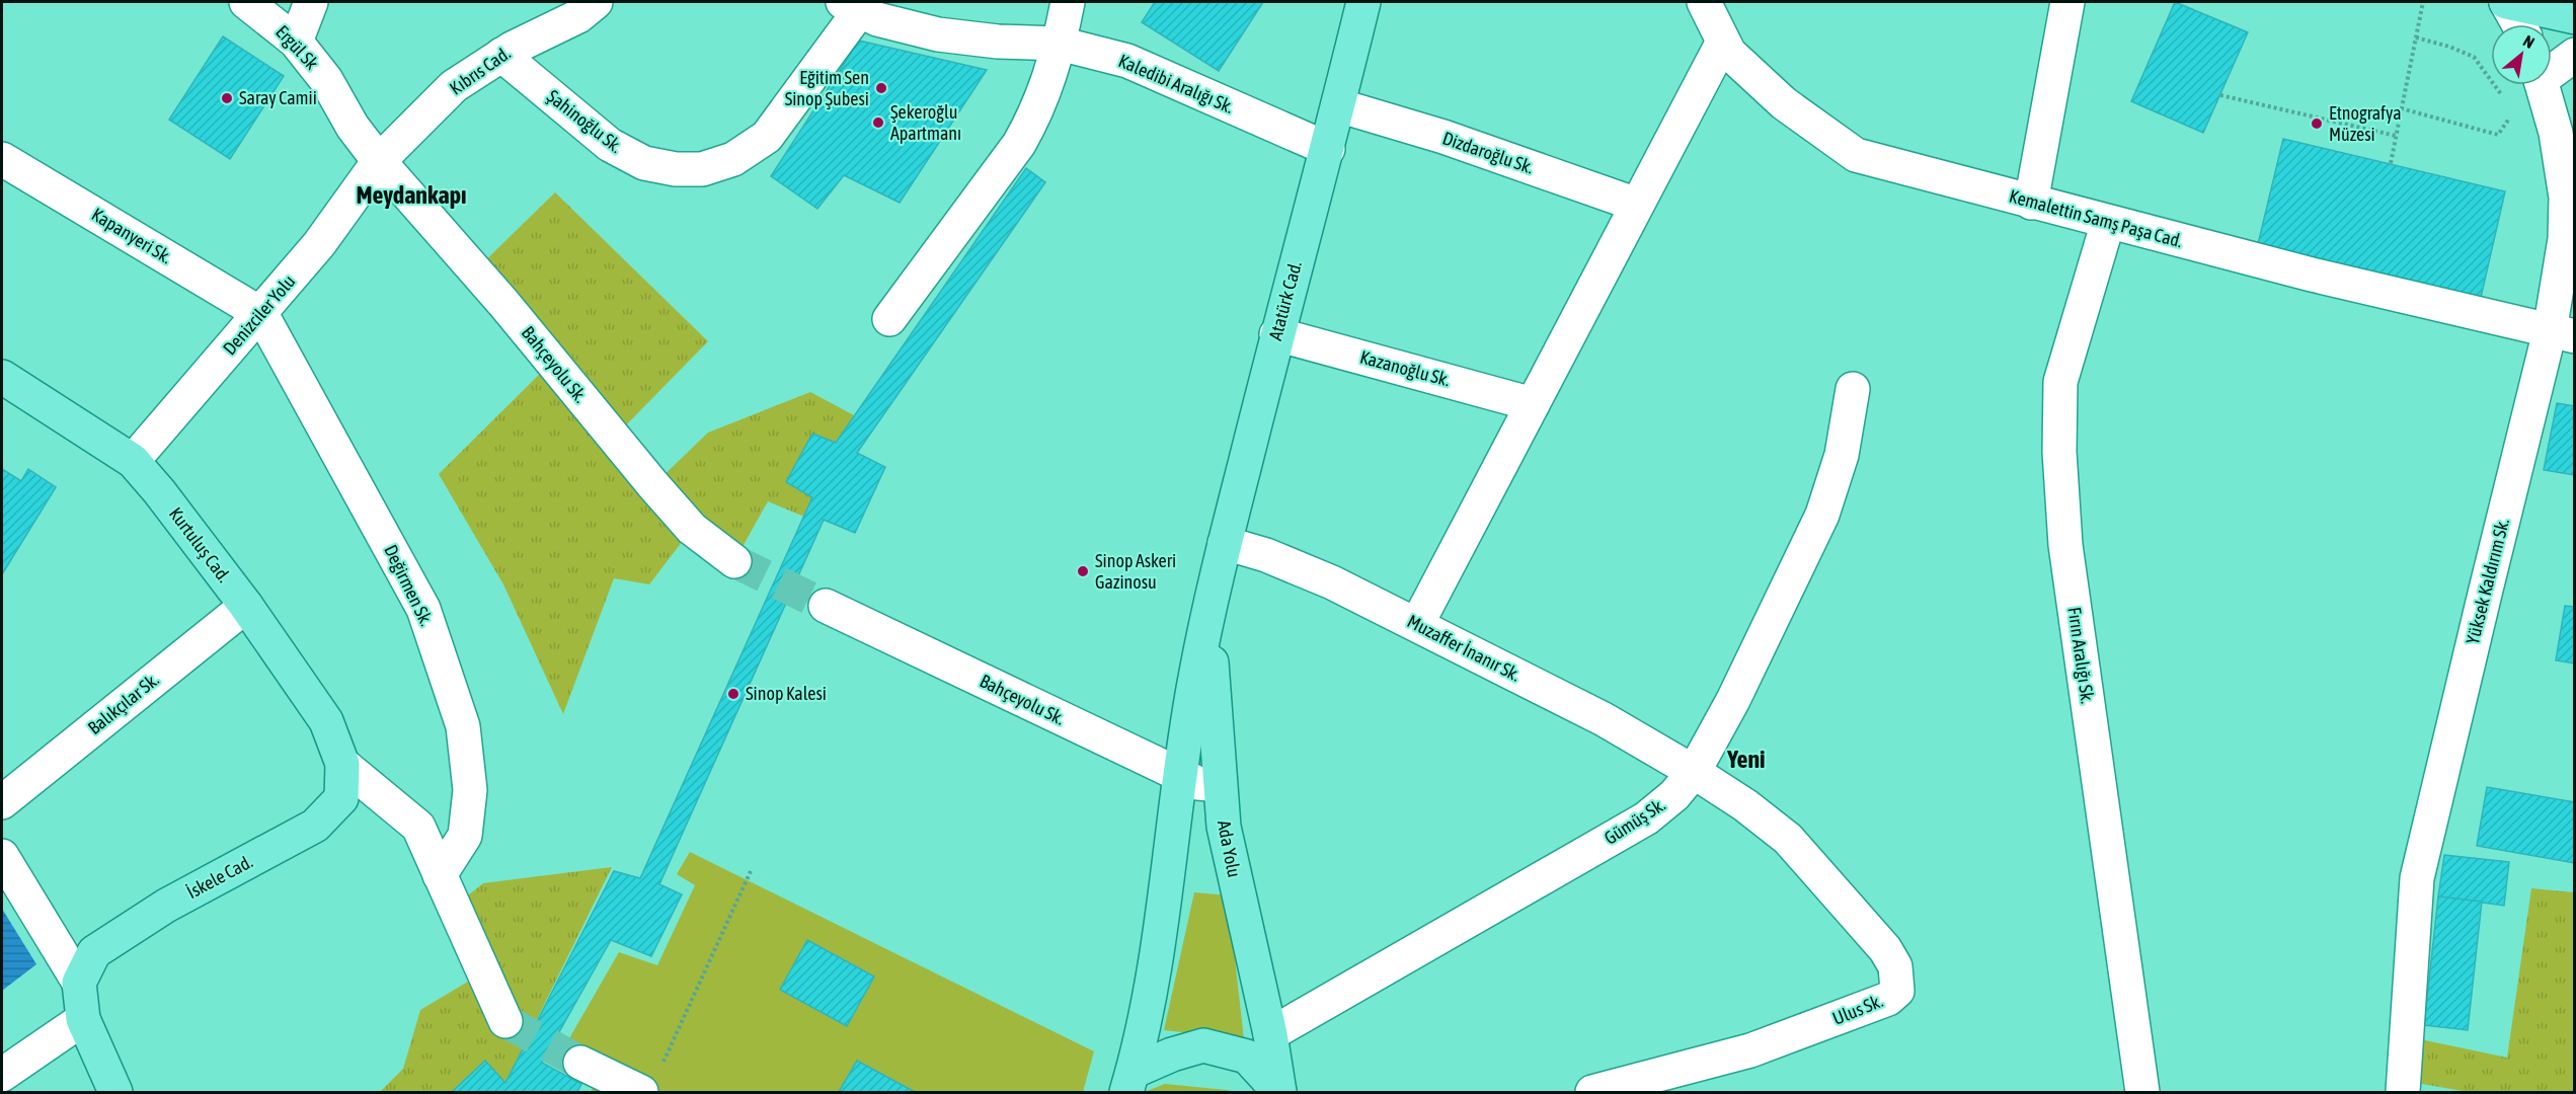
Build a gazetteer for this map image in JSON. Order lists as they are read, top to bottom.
{
  "streets": {
    "main road": [
      "Atatürk Cad.",
      "Kurtuluş Cad.",
      "Ada Yolu",
      "İskele Cad."
    ],
    "street": [
      "Ergül Sk",
      "Kıbrıs Cad.",
      "Kaledibi Aralığı Sk.",
      "Şahinoğlu Sk.",
      "Dizdaroğlu Sk.",
      "Kemalettin Samş Paşa Cad.",
      "Kapanyeri Sk.",
      "Denizciler Yolu",
      "Bahçeyolu Sk.",
      "Kazanoğlu Sk.",
      "Yüksek Kaldırım Sk.",
      "Değirmen Sk.",
      "Muzaffer İnanır Sk.",
      "Fırın Aralığı Sk.",
      "Balıkçılar Sk.",
      "Gümüş Sk.",
      "Ulus Sk."
    ]
  },
  "crossings": [
    ["Ergül Sk", "Kıbrıs Cad."],
    ["Ergül Sk", "Denizciler Yolu"],
    ["Ergül Sk", "Bahçeyolu Sk."],
    ["Kıbrıs Cad.", "Şahinoğlu Sk."],
    ["Kıbrıs Cad.", "Denizciler Yolu"],
    ["Kıbrıs Cad.", "Bahçeyolu Sk."],
    ["Kaledibi Aralığı Sk.", "Şahinoğlu Sk."],
    ["Kaledibi Aralığı Sk.", "Atatürk Cad."],
    ["Dizdaroğlu Sk.", "Atatürk Cad."],
    ["Kemalettin Samş Paşa Cad.", "Yüksek Kaldırım Sk."],
    ["Kemalettin Samş Paşa Cad.", "Fırın Aralığı Sk."],
    ["Kapanyeri Sk.", "Denizciler Yolu"],
    ["Kapanyeri Sk.", "Değirmen Sk."],
    ["Atatürk Cad.", "Kazanoğlu Sk."],
    ["Atatürk Cad.", "Muzaffer İnanır Sk."],
    ["Atatürk Cad.", "Ada Yolu"],
    ["Denizciler Yolu", "Bahçeyolu Sk."],
    ["Denizciler Yolu", "Kurtuluş Cad."],
    ["Denizciler Yolu", "Değirmen Sk."],
    ["Bahçeyolu Sk.", "Ada Yolu"],
    ["Kurtuluş Cad.", "Balıkçılar Sk."],
    ["Kurtuluş Cad.", "İskele Cad."],
    ["Muzaffer İnanır Sk.", "Gümüş Sk."],
    ["Muzaffer İnanır Sk.", "Ulus Sk."],
    ["Gümüş Sk.", "Ada Yolu"],
    ["Gümüş Sk.", "Ulus Sk."]
  ],
  "districts": ["Meydankapı", "Yeni"],
  "places": [
    "Eğitim Sen Sinop Şubesi",
    "Saray Camii",
    "Şekeroğlu Apartmanı",
    "Etnografya Müzesi",
    "Sinop Askeri Gazinosu",
    "Sinop Kalesi"
  ],
  "north": "top right"
}
